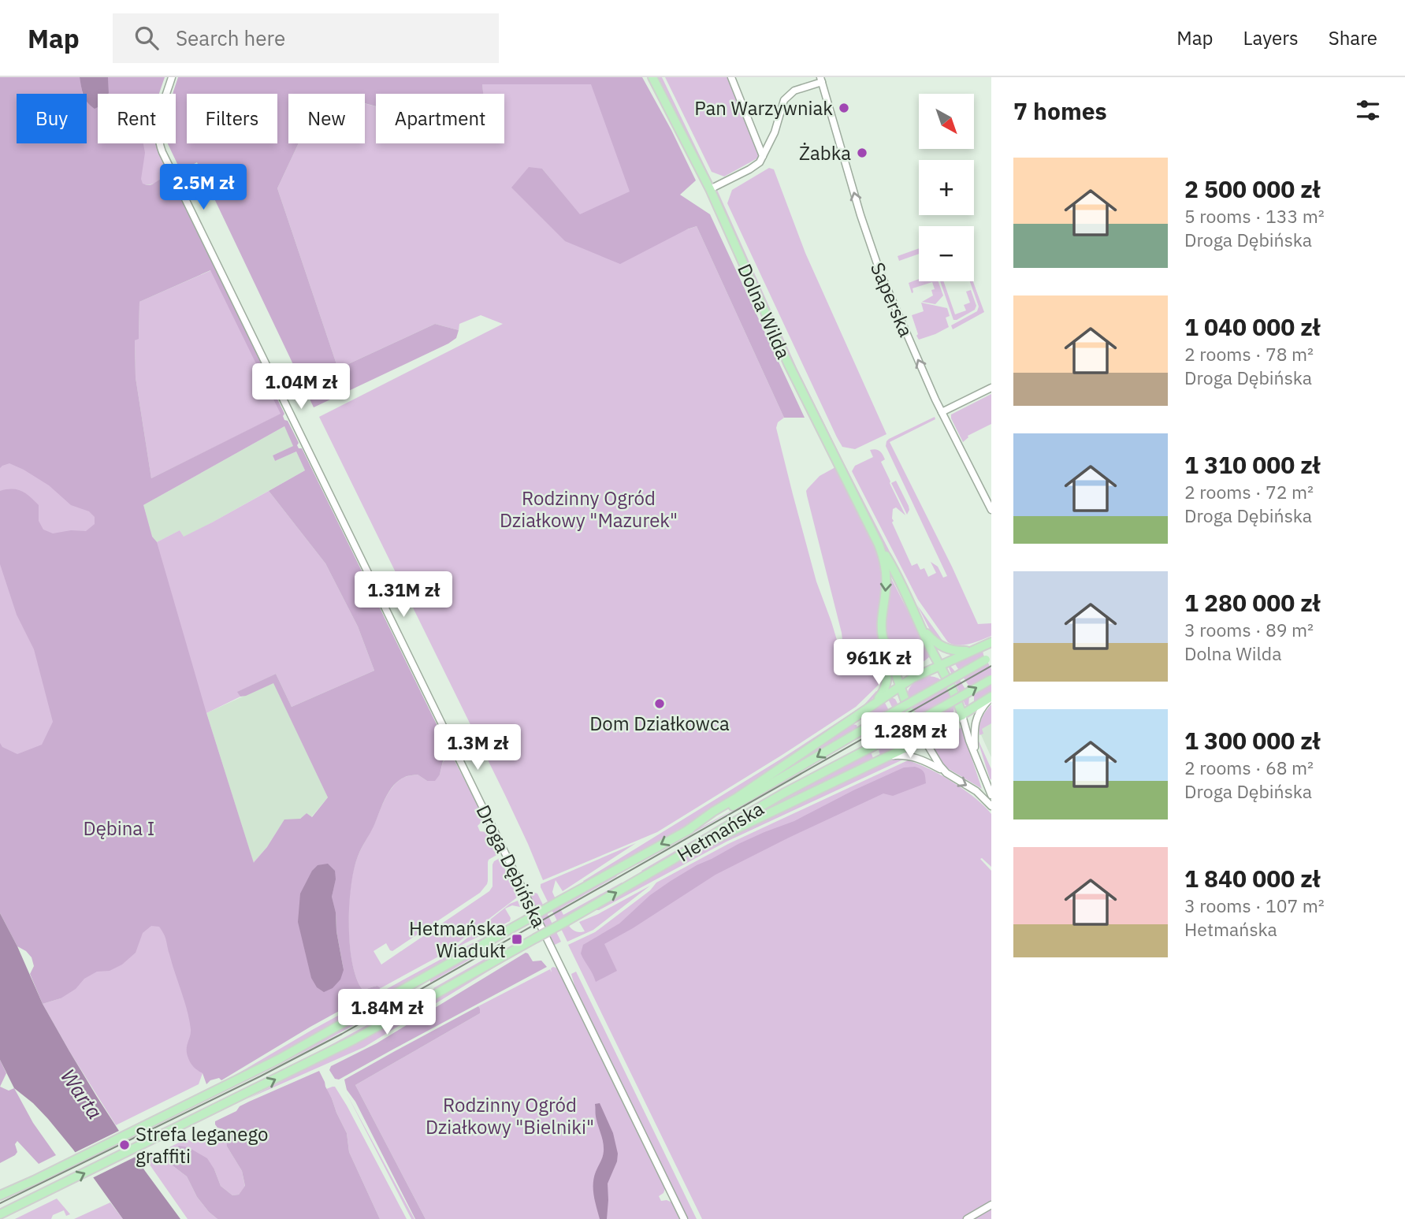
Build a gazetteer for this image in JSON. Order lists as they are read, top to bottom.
{
  "streets": {
    "main road": ["Dolna Wilda", "Hetmańska"],
    "street": ["Saperska", "Droga Dębińska"]
  },
  "one_way": ["Saperska"],
  "water": ["Warta"],
  "parks": ["Rodzinny Ogród Działkowy \"Mazurek\"", "Dębina I", "Rodzinny Ogród Działkowy \"Bielniki\""],
  "places": {
    "other": [
      "Pan Warzywniak",
      "Żabka",
      "Dom Działkowca",
      "Strefa leganego graffiti"
    ],
    "transit": ["Hetmańska Wiadukt"]
  },
  "north": "bottom right",
  "page": {
    "header": "Map",
    "search": "Search here",
    "nav": ["Map", "Layers", "Share"],
    "heading": "7 homes",
    "map_buttons": ["+", "−"],
    "chip": [
      "Buy",
      "Rent",
      "Filters",
      "New",
      "Apartment"
    ],
    "list": [
      {
        "name": "2 500 000 zł",
        "note": "5 rooms · 133 m² · Droga Dębińska"
      },
      {
        "name": "1 040 000 zł",
        "note": "2 rooms · 78 m² · Droga Dębińska"
      },
      {
        "name": "1 310 000 zł",
        "note": "2 rooms · 72 m² · Droga Dębińska"
      },
      {
        "name": "1 280 000 zł",
        "note": "3 rooms · 89 m² · Dolna Wilda"
      },
      {
        "name": "1 300 000 zł",
        "note": "2 rooms · 68 m² · Droga Dębińska"
      },
      {
        "name": "1 840 000 zł",
        "note": "3 rooms · 107 m² · Hetmańska"
      }
    ],
    "price": [
      "2.5M zł",
      "1.04M zł",
      "1.31M zł",
      "961K zł",
      "1.28M zł",
      "1.3M zł",
      "1.84M zł"
    ]
  }
}
